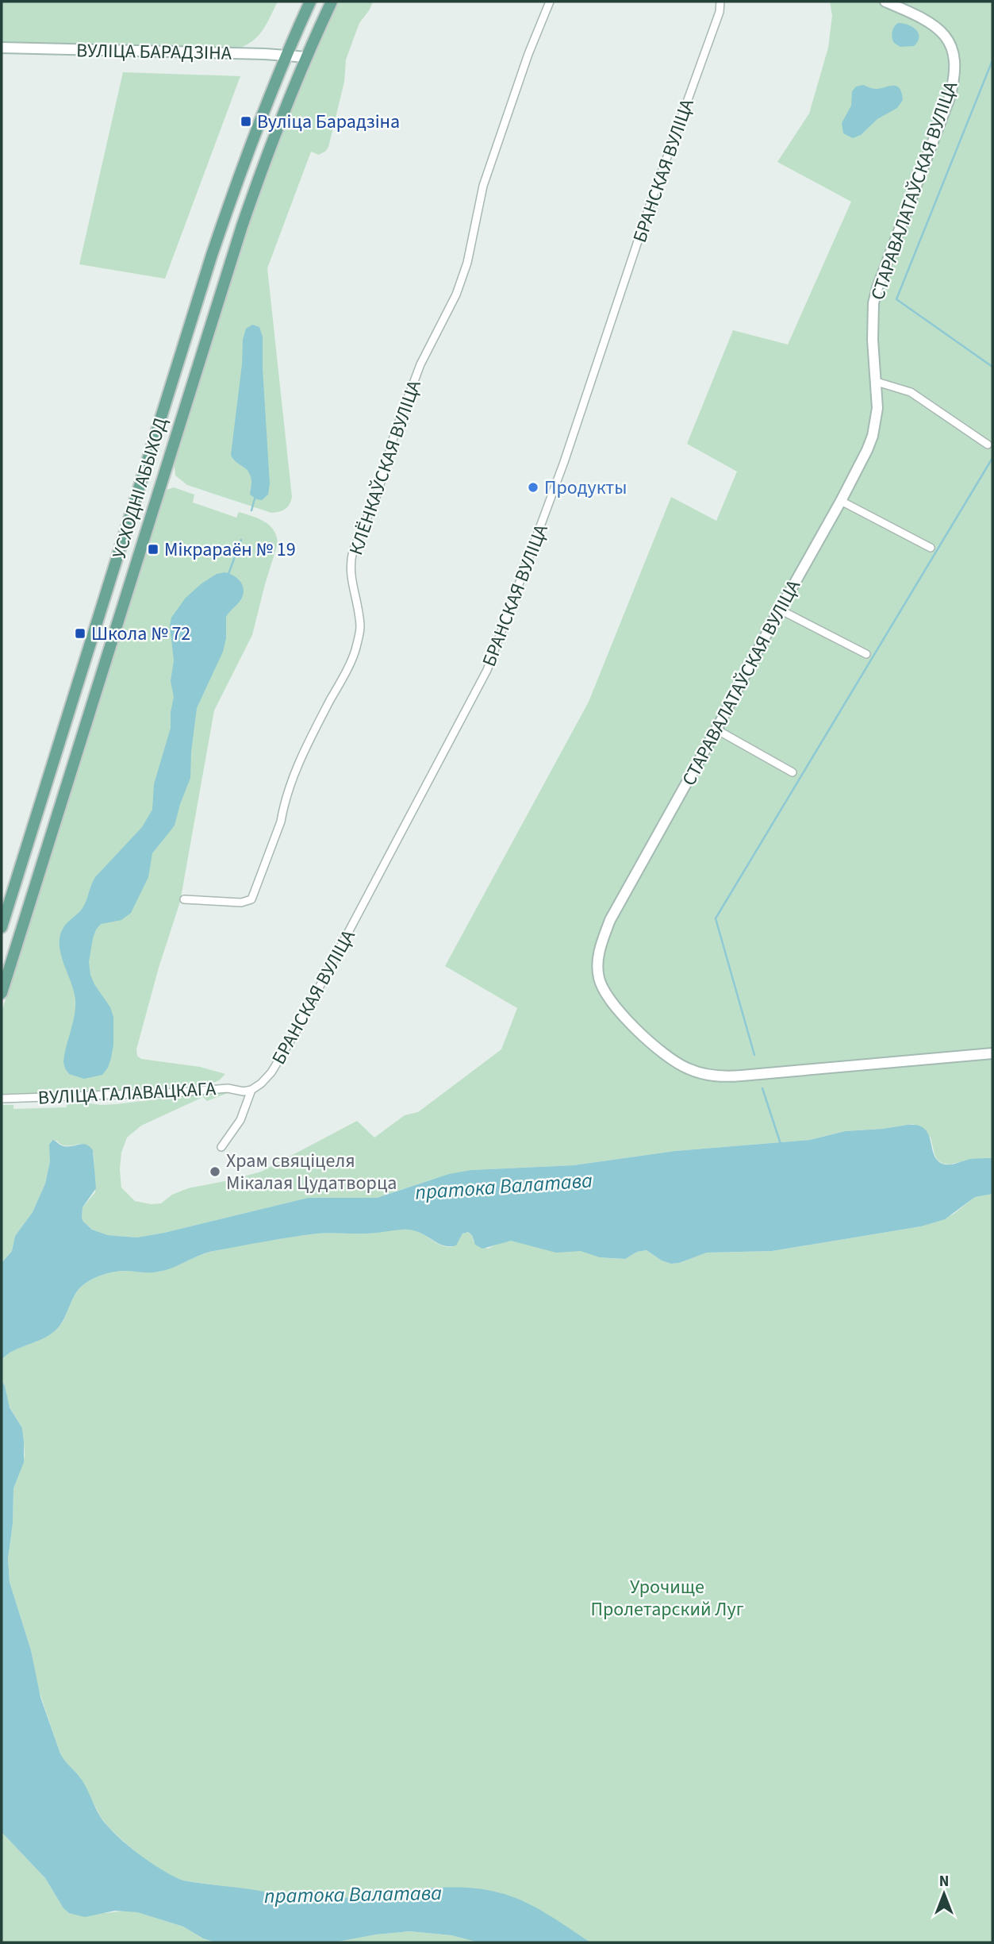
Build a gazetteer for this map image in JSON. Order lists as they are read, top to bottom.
{
  "streets": {
    "main road": ["УСХОДНІ АБЫХОД"],
    "street": [
      "ВУЛІЦА БАРАДЗІНА",
      "БРАНСКАЯ ВУЛІЦА",
      "СТАРАВАЛАТАЎСКАЯ ВУЛІЦА",
      "КЛЁНКАЎСКАЯ ВУЛІЦА",
      "ВУЛІЦА ГАЛАВАЦКАГА"
    ]
  },
  "crossings": [
    ["ВУЛІЦА БАРАДЗІНА", "УСХОДНІ АБЫХОД"],
    ["БРАНСКАЯ ВУЛІЦА", "ВУЛІЦА ГАЛАВАЦКАГА"]
  ],
  "water": ["пратока Валатава"],
  "parks": ["Урочище Пролетарский Луг"],
  "places": {
    "transit": ["Вуліца Барадзіна", "Мікрараён № 19", "Школа № 72"],
    "other": ["Продукты", "Храм свяціцеля Мікалая Цудатворца"]
  },
  "north": "top"
}
